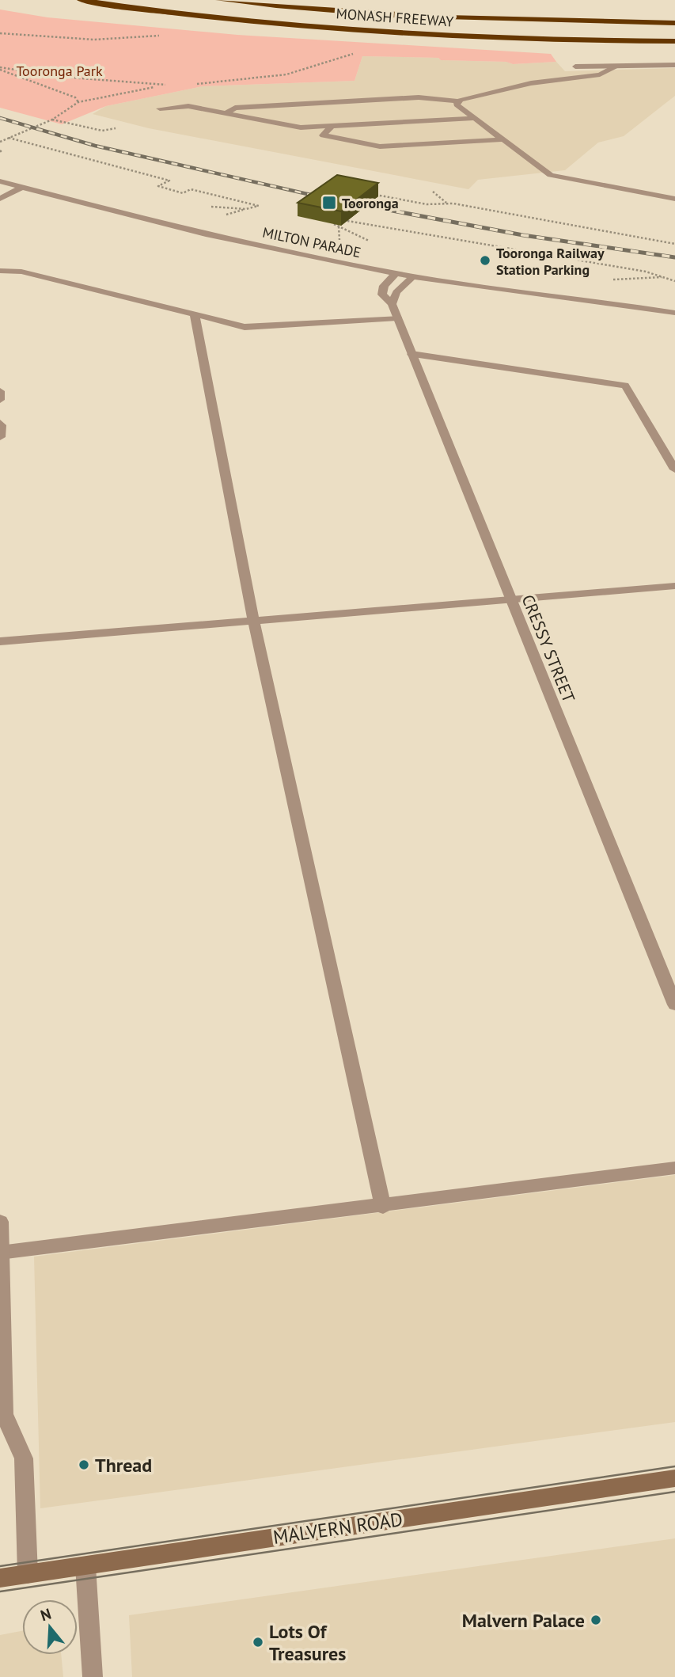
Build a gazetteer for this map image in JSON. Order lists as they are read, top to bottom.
{
  "streets": {
    "highway": ["MONASH FREEWAY"],
    "main road": ["MALVERN ROAD"],
    "street": ["MILTON PARADE", "CRESSY STREET"]
  },
  "crossings": [
    ["MILTON PARADE", "CRESSY STREET"]
  ],
  "parks": ["Tooronga Park"],
  "places": {
    "transit": ["Tooronga"],
    "other": [
      "Tooronga Railway Station Parking",
      "Thread",
      "Malvern Palace",
      "Lots Of Treasures"
    ]
  },
  "north": "top"
}
